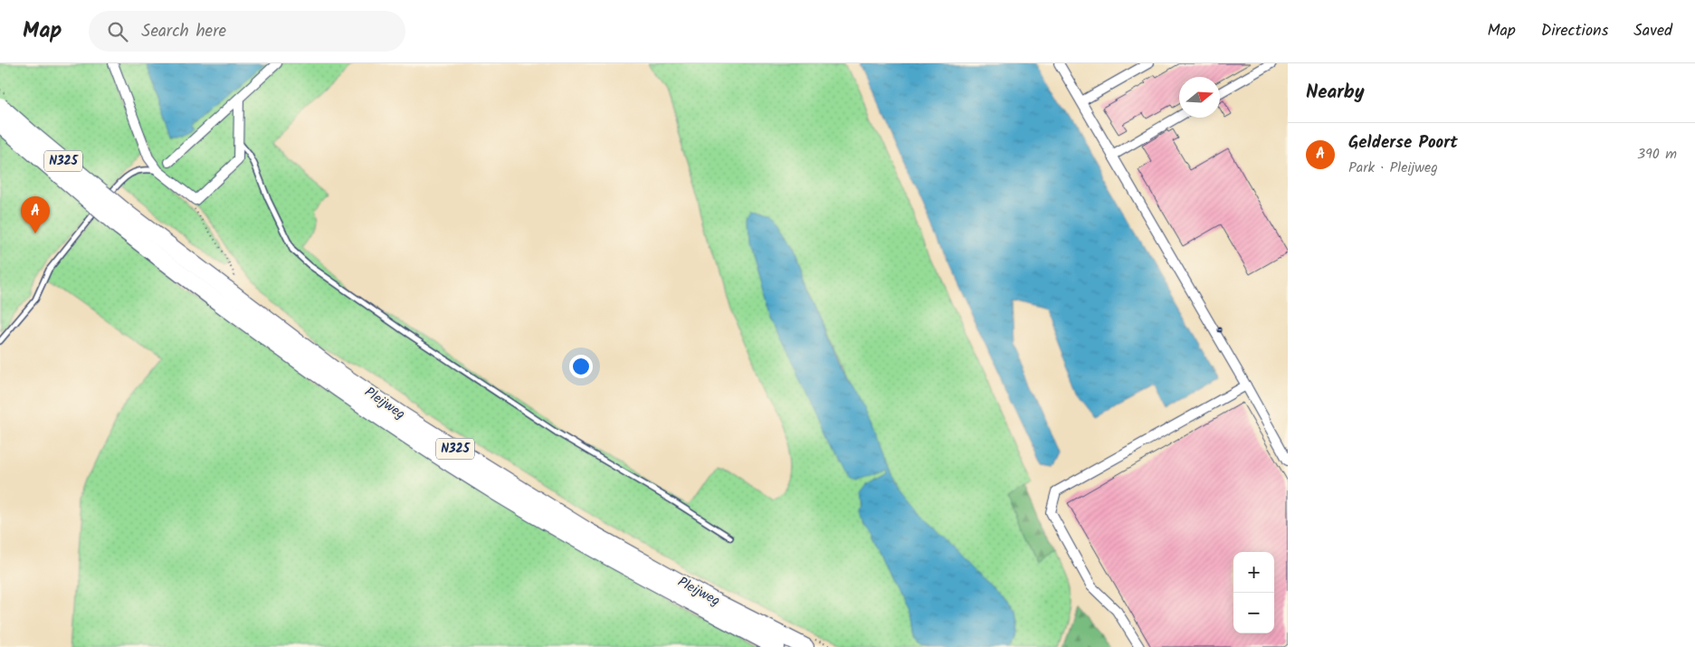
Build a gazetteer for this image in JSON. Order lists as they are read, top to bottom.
{
  "streets": {
    "highway": ["N325", "Pleijweg"]
  },
  "north": "right",
  "page": {
    "header": "Map",
    "search": "Search here",
    "nav": ["Map", "Directions", "Saved"],
    "heading": "Nearby",
    "list": [
      {
        "mark": "A",
        "name": "Gelderse Poort",
        "note": "Park · Pleijweg",
        "value": "390 m"
      }
    ],
    "pins": "A",
    "map_buttons": ["+", "−"]
  }
}
